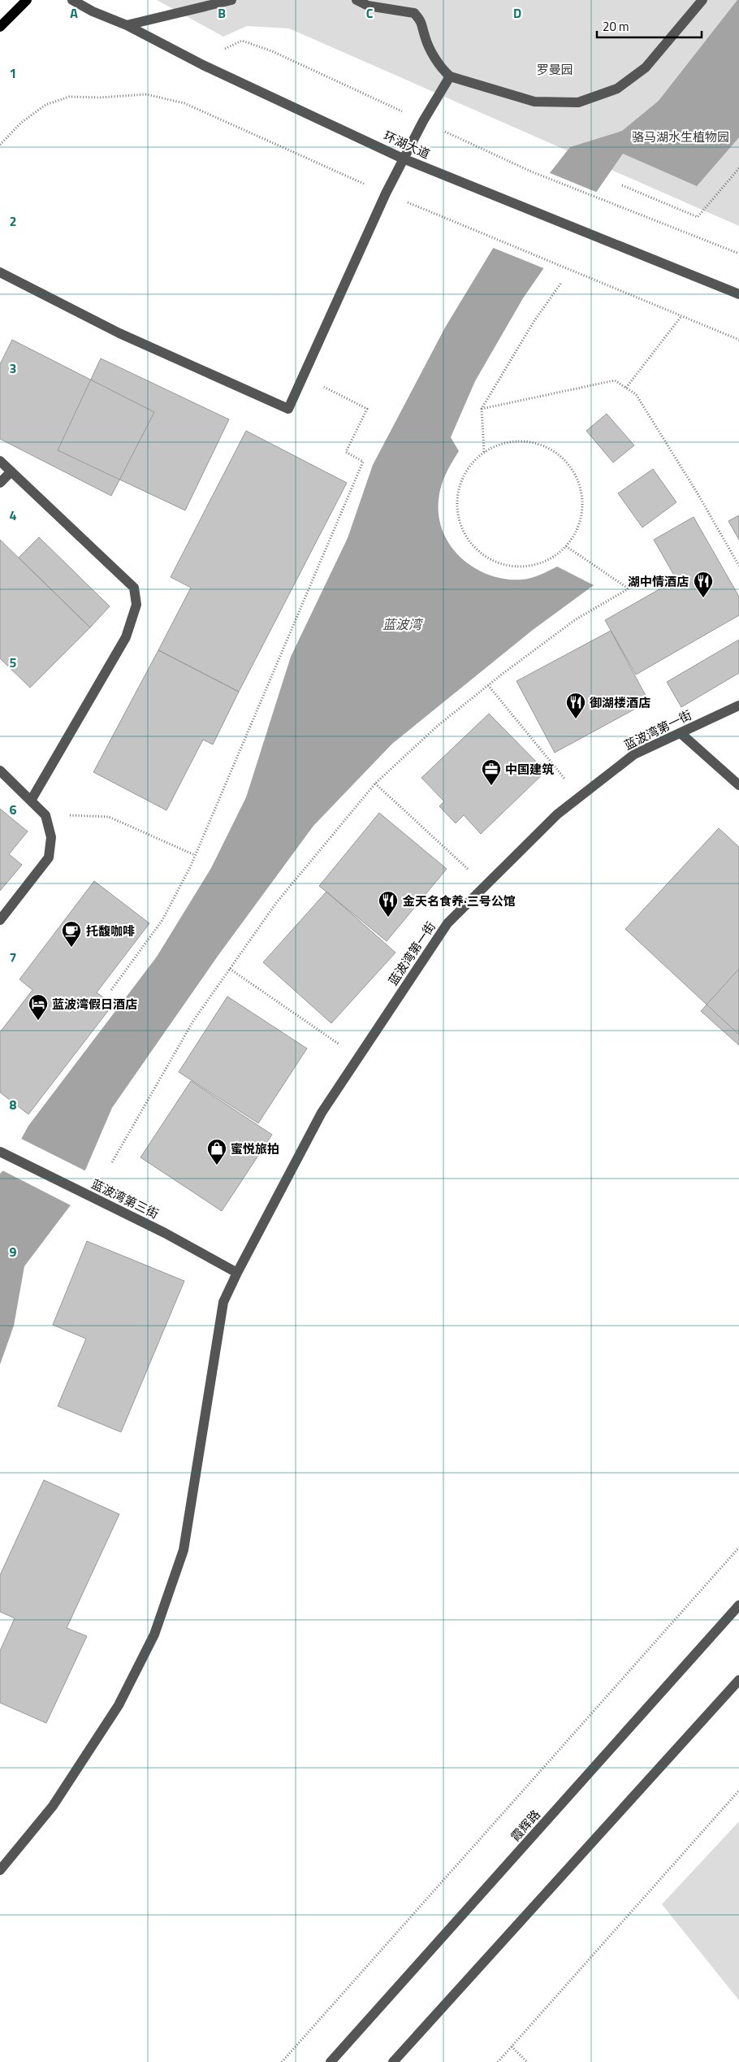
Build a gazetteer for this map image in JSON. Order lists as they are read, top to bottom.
{
  "streets": {
    "street": [
      "环湖大道",
      "蓝波湾第一街",
      "蓝波湾第三街",
      "霞辉路"
    ]
  },
  "crossings": [
    ["蓝波湾第一街", "蓝波湾第三街"]
  ],
  "water": ["蓝波湾"],
  "parks": ["罗曼园", "骆马湖水生植物园"],
  "places": {
    "restaurant": ["湖中情酒店", "御湖楼酒店", "金天名食养·三号公馆"],
    "office": ["中国建筑"],
    "cafe": ["托馥咖啡"],
    "hotel": ["蓝波湾假日酒店"],
    "shop": ["蜜悦旅拍"]
  },
  "scale_bar": "20 m",
  "grid": {
    "columns": [
      "A",
      "B",
      "C",
      "D"
    ],
    "rows": [
      "1",
      "2",
      "3",
      "4",
      "5",
      "6",
      "7",
      "8",
      "9"
    ]
  }
}
